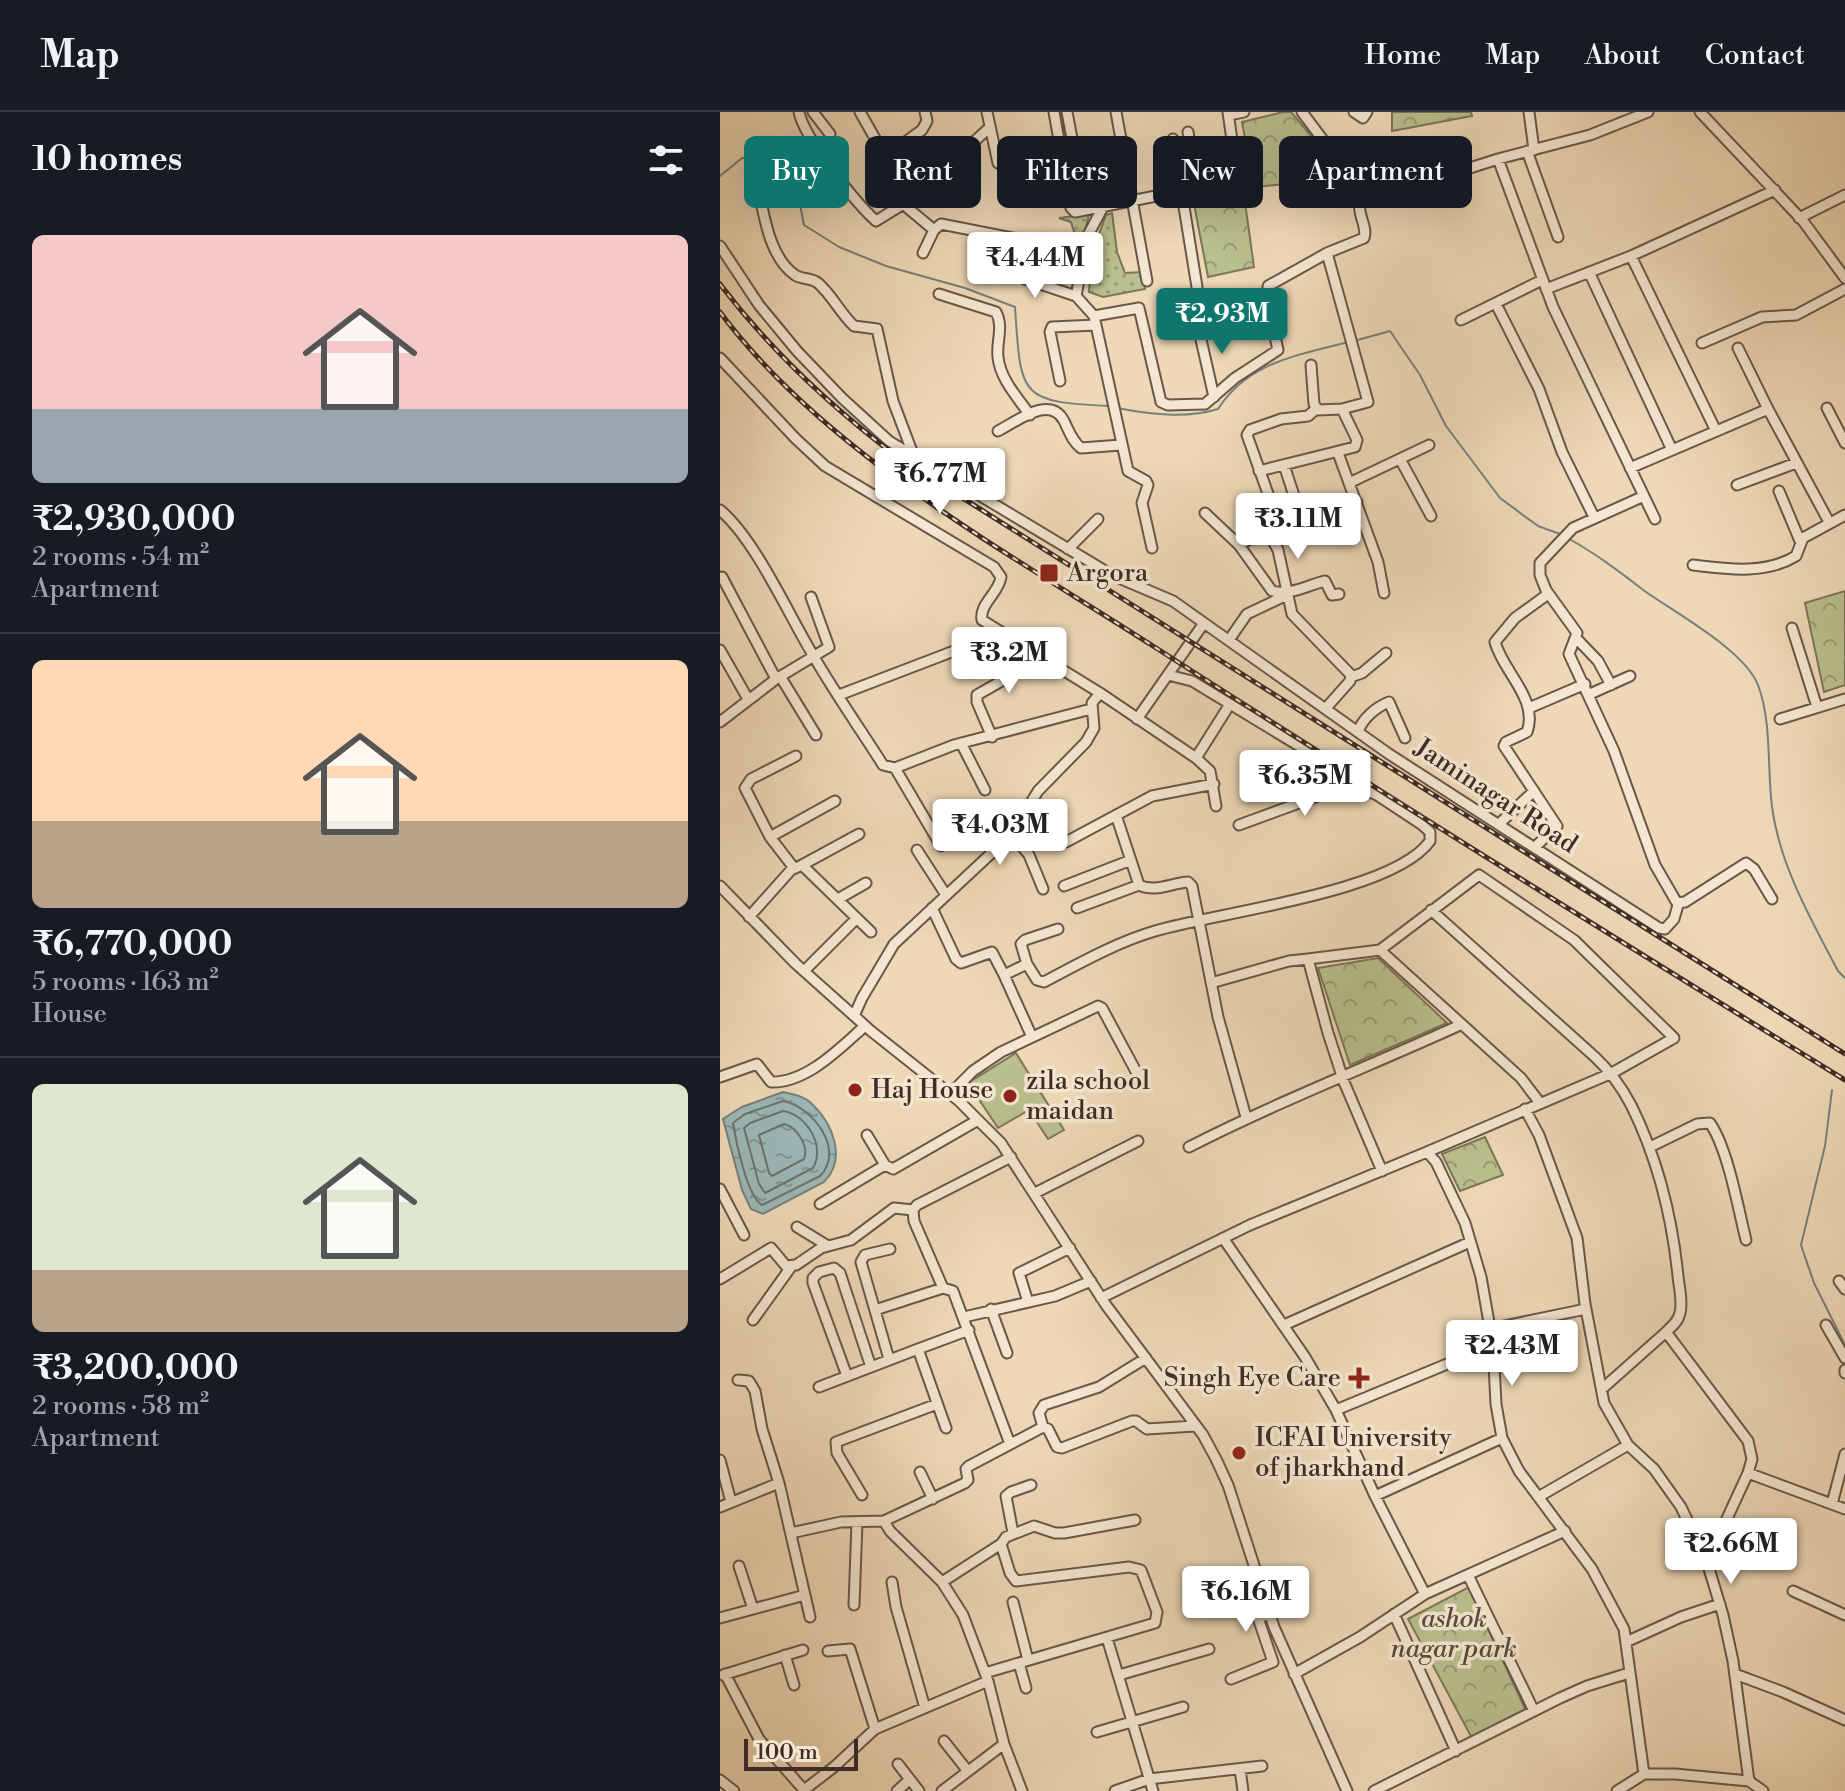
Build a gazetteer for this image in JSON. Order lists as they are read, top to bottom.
{
  "streets": {
    "street": ["Jaminagar Road"]
  },
  "parks": ["ashok nagar park"],
  "places": {
    "transit": ["Argora"],
    "other": ["Haj House", "zila school maidan", "ICFAI University of jharkhand"],
    "health": ["Singh Eye Care"]
  },
  "scale_bar": "100 m",
  "page": {
    "header": "Map",
    "nav": [
      "Home",
      "Map",
      "About",
      "Contact"
    ],
    "heading": "10 homes",
    "chip": [
      "Buy",
      "Rent",
      "Filters",
      "New",
      "Apartment"
    ],
    "list": [
      {
        "name": "₹2,930,000",
        "note": "2 rooms · 54 m² · Apartment"
      },
      {
        "name": "₹6,770,000",
        "note": "5 rooms · 163 m² · House"
      },
      {
        "name": "₹3,200,000",
        "note": "2 rooms · 58 m² · Apartment"
      }
    ],
    "price": [
      "₹4.44M",
      "₹2.93M",
      "₹6.77M",
      "₹3.11M",
      "₹3.2M",
      "₹6.35M",
      "₹4.03M",
      "₹2.43M",
      "₹2.66M",
      "₹6.16M"
    ],
    "scale": "100 m"
  }
}
